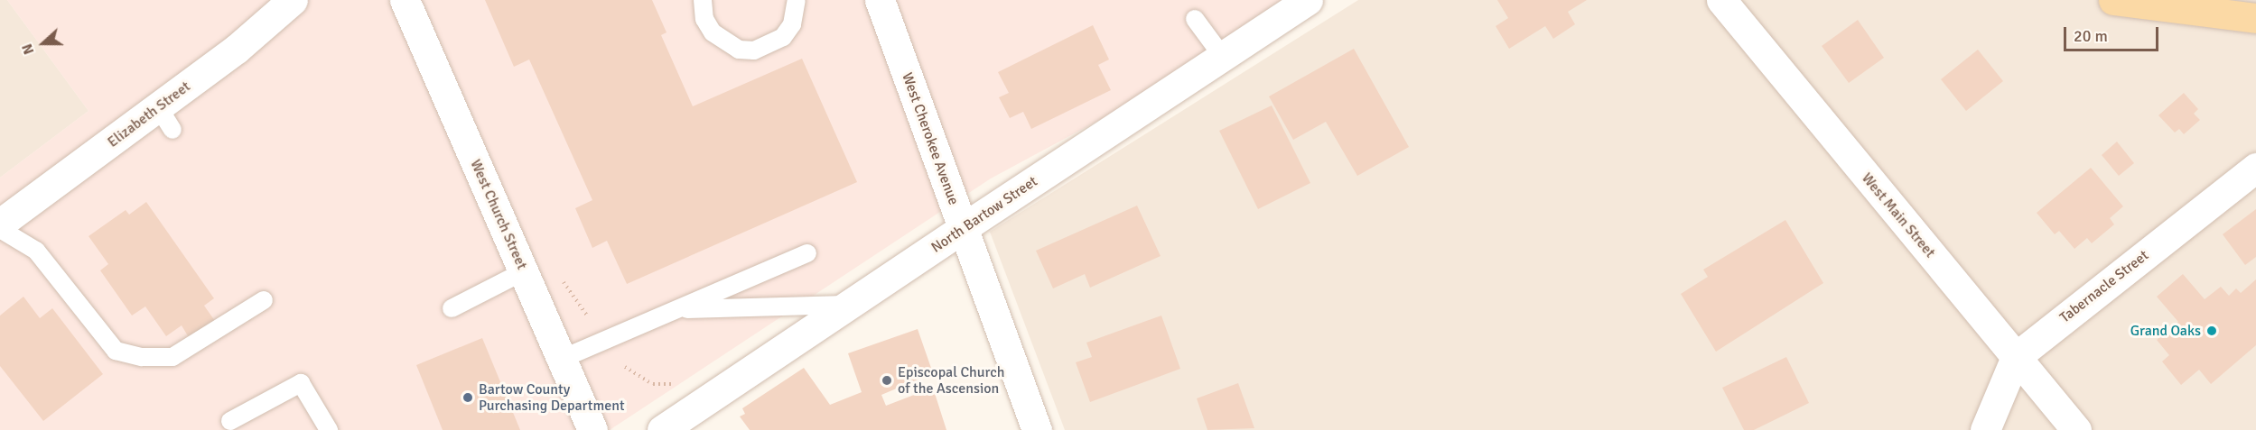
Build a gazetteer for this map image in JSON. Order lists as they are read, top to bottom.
{
  "streets": {
    "street": [
      "Elizabeth Street",
      "West Cherokee Avenue",
      "West Church Street",
      "North Bartow Street",
      "West Main Street",
      "Tabernacle Street"
    ]
  },
  "crossings": [
    ["West Cherokee Avenue", "North Bartow Street"],
    ["West Main Street", "Tabernacle Street"]
  ],
  "places": ["Grand Oaks", "Episcopal Church of the Ascension", "Bartow County Purchasing Department"],
  "scale_bar": "20 m",
  "north": "left"
}
